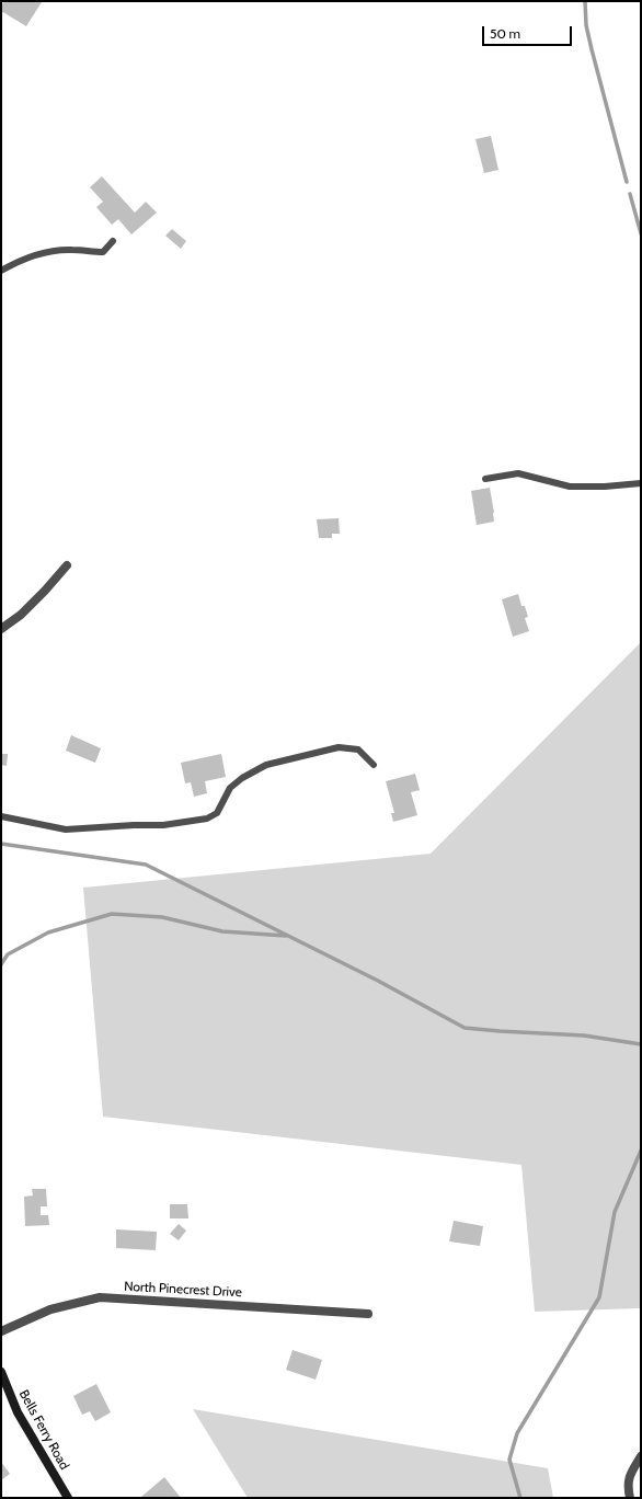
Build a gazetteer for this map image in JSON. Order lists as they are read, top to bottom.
{
  "streets": {
    "main road": ["Bells Ferry Road"],
    "street": ["North Pinecrest Drive"]
  },
  "scale_bar": "50 m"
}
